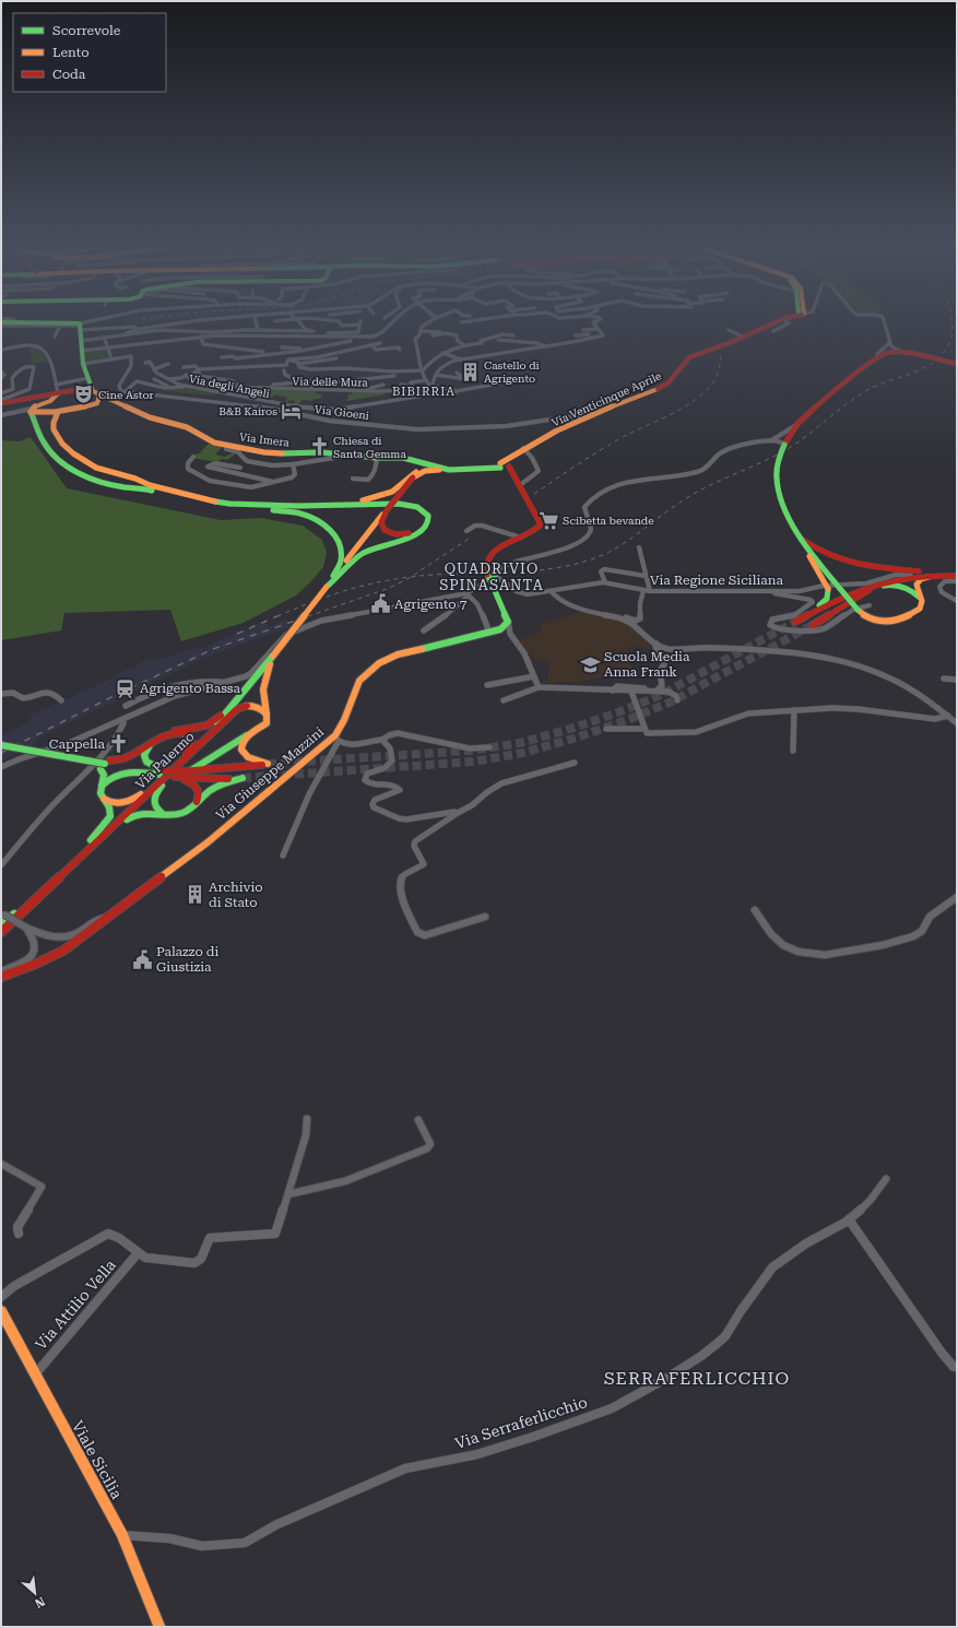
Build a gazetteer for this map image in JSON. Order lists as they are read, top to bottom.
{
  "streets": {
    "main road": [
      "Via Venticinque Aprile",
      "Via Imera",
      "Via Palermo",
      "Via Giuseppe Mazzini",
      "Viale Sicilia"
    ],
    "street": [
      "Via delle Mura",
      "Via degli Angeli",
      "Via Gioeni",
      "Via Regione Siciliana",
      "Via Attilio Vella",
      "Via Serraferlicchio"
    ]
  },
  "crossings": [
    ["Via Venticinque Aprile", "Via Gioeni"],
    ["Via Attilio Vella", "Viale Sicilia"],
    ["Via Serraferlicchio", "Viale Sicilia"]
  ],
  "districts": ["BIBIRRIA", "QUADRIVIO SPINASANTA", "SERRAFERLICCHIO"],
  "places": {
    "building": ["Castello di Agrigento", "Archivio di Stato"],
    "theatre": ["Cine Astor"],
    "hotel": ["B&B Kairos"],
    "church": ["Chiesa di Santa Gemma", "Cappella"],
    "supermarket": ["Scibetta bevande"],
    "public building": ["Agrigento 7", "Palazzo di Giustizia"],
    "school or university": ["Scuola Media Anna Frank"],
    "station": ["Agrigento Bassa"]
  },
  "legend": ["Scorrevole", "Lento", "Coda"],
  "north": "bottom right"
}
